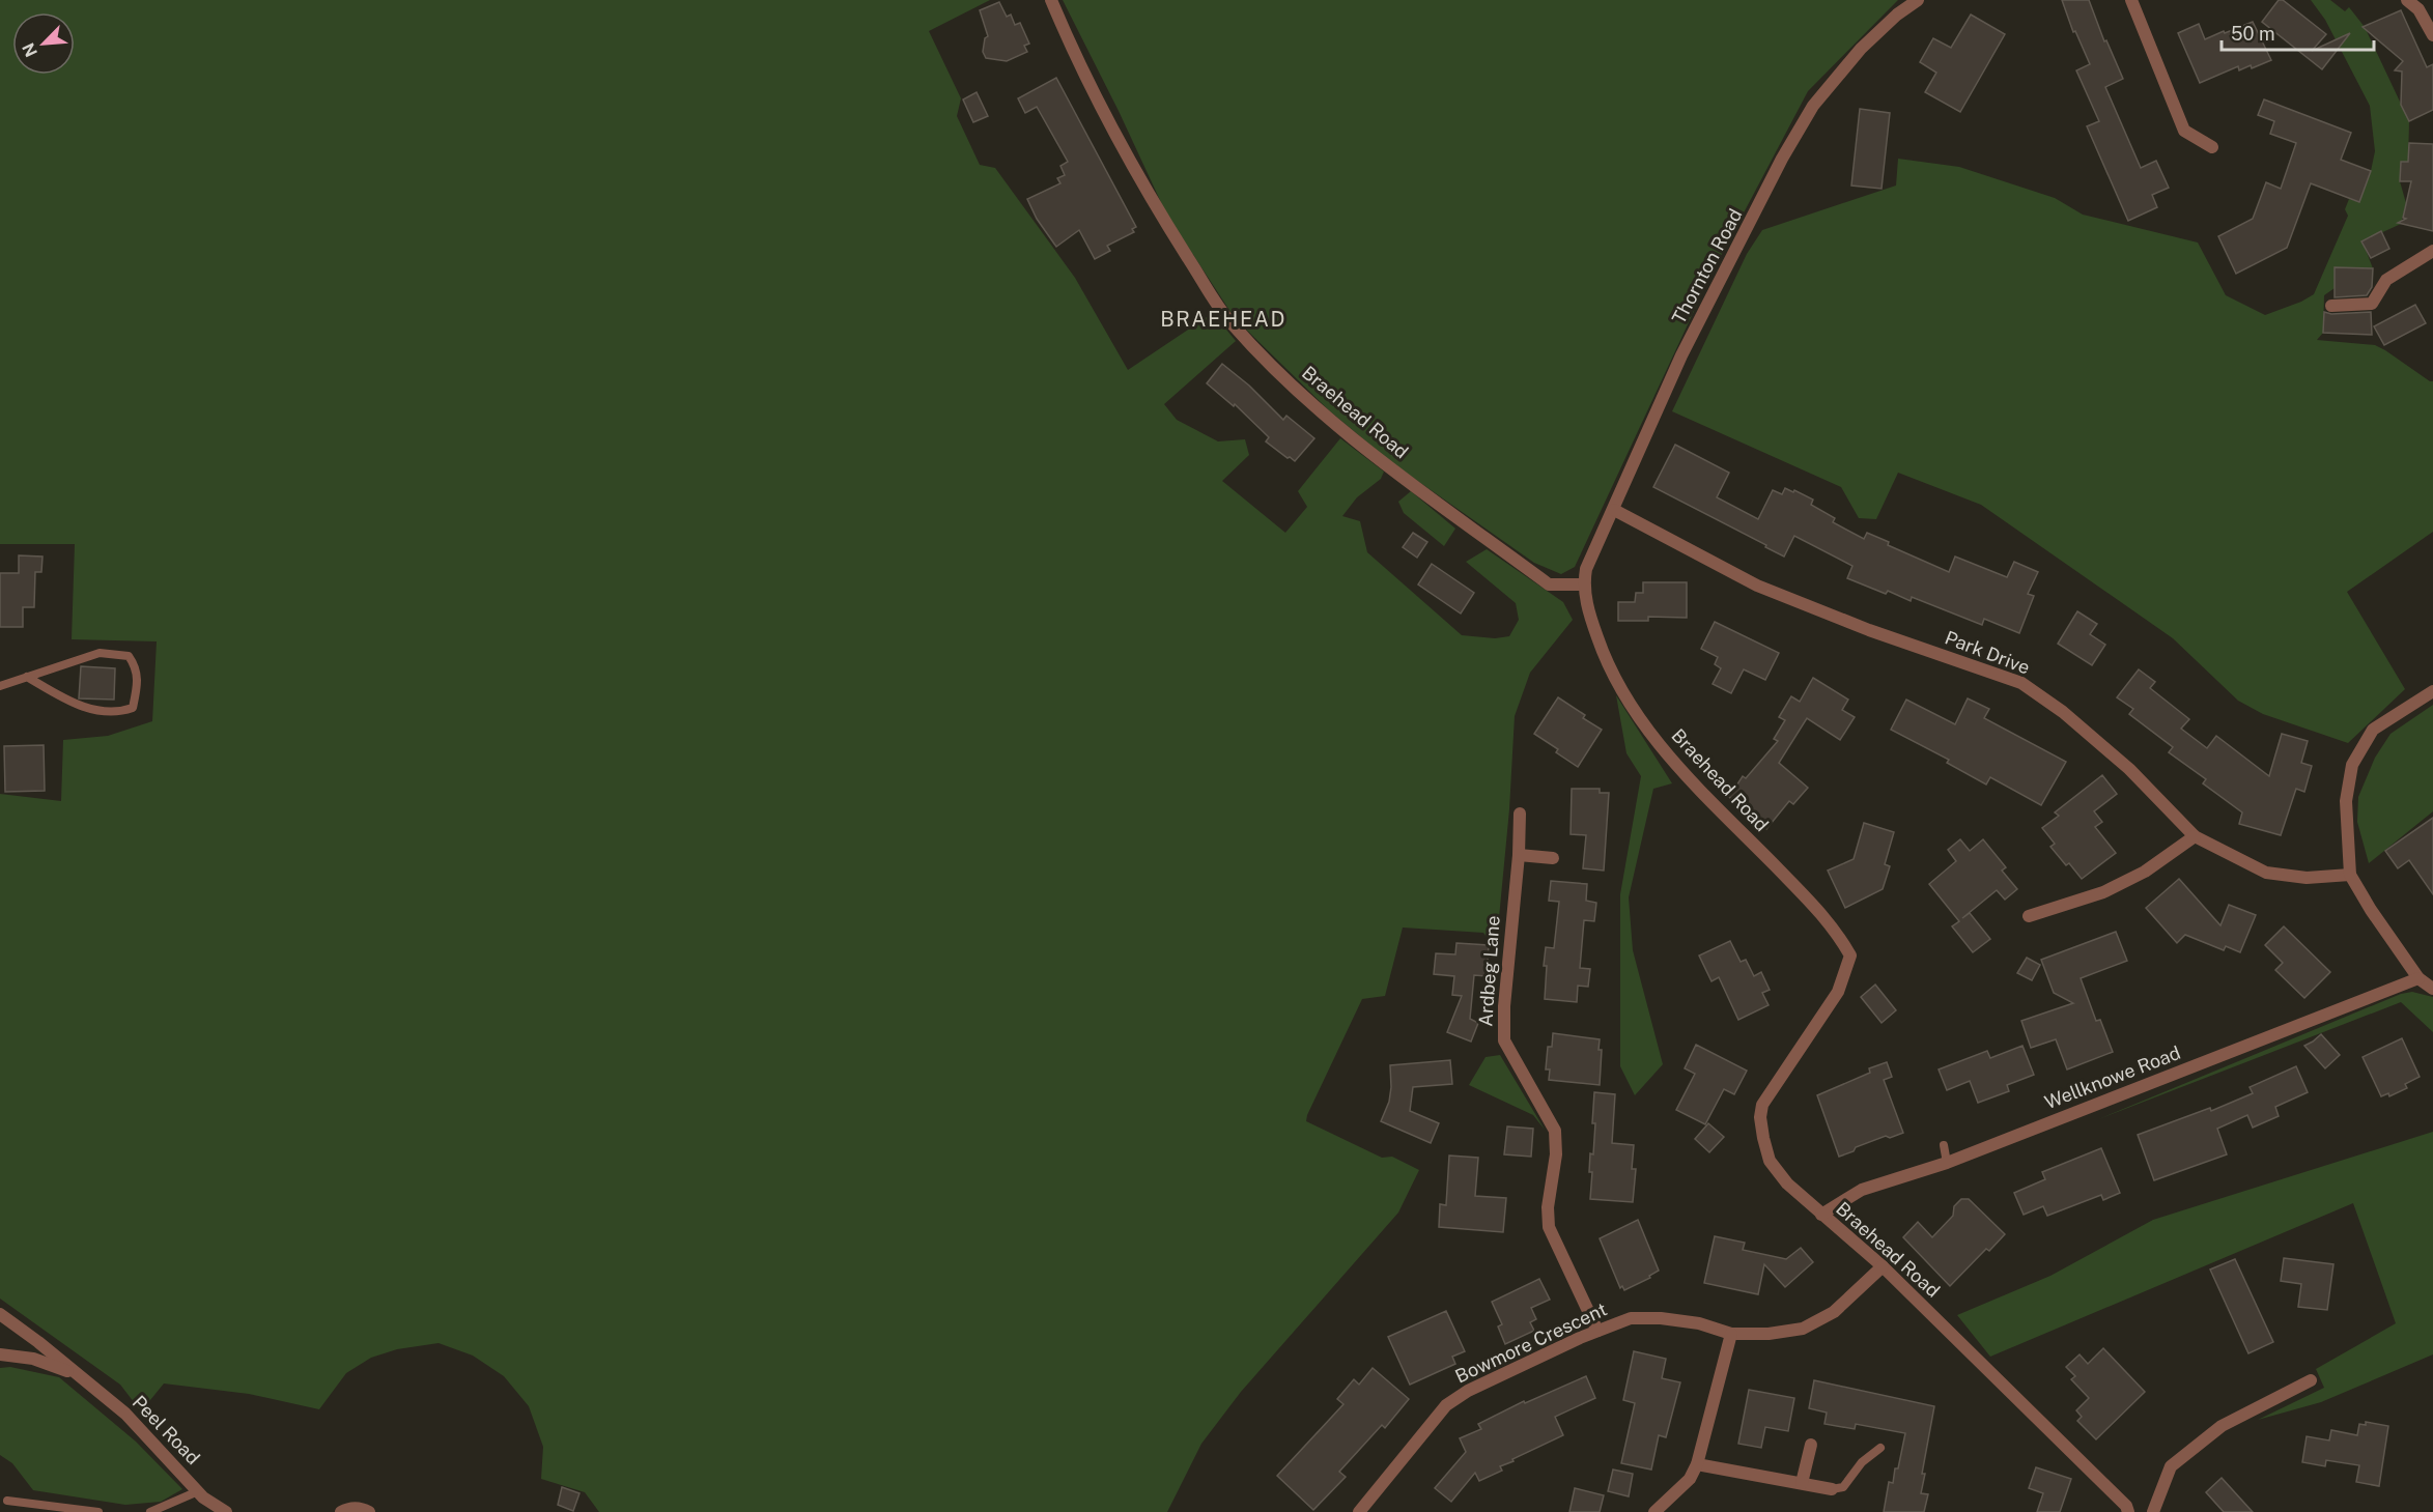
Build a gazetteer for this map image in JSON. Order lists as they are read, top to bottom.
{
  "streets": {
    "street": [
      "Thornton Road",
      "Braehead Road",
      "Park Drive",
      "Ardbeg Lane",
      "Wellknowe Road",
      "Bowmore Crescent",
      "Peel Road"
    ]
  },
  "crossings": [
    ["Thornton Road", "Braehead Road"],
    ["Thornton Road", "Park Drive"],
    ["Braehead Road", "Wellknowe Road"],
    ["Braehead Road", "Bowmore Crescent"],
    ["Ardbeg Lane", "Bowmore Crescent"]
  ],
  "districts": ["BRAEHEAD"],
  "scale_bar": "50 m",
  "north": "bottom left"
}
